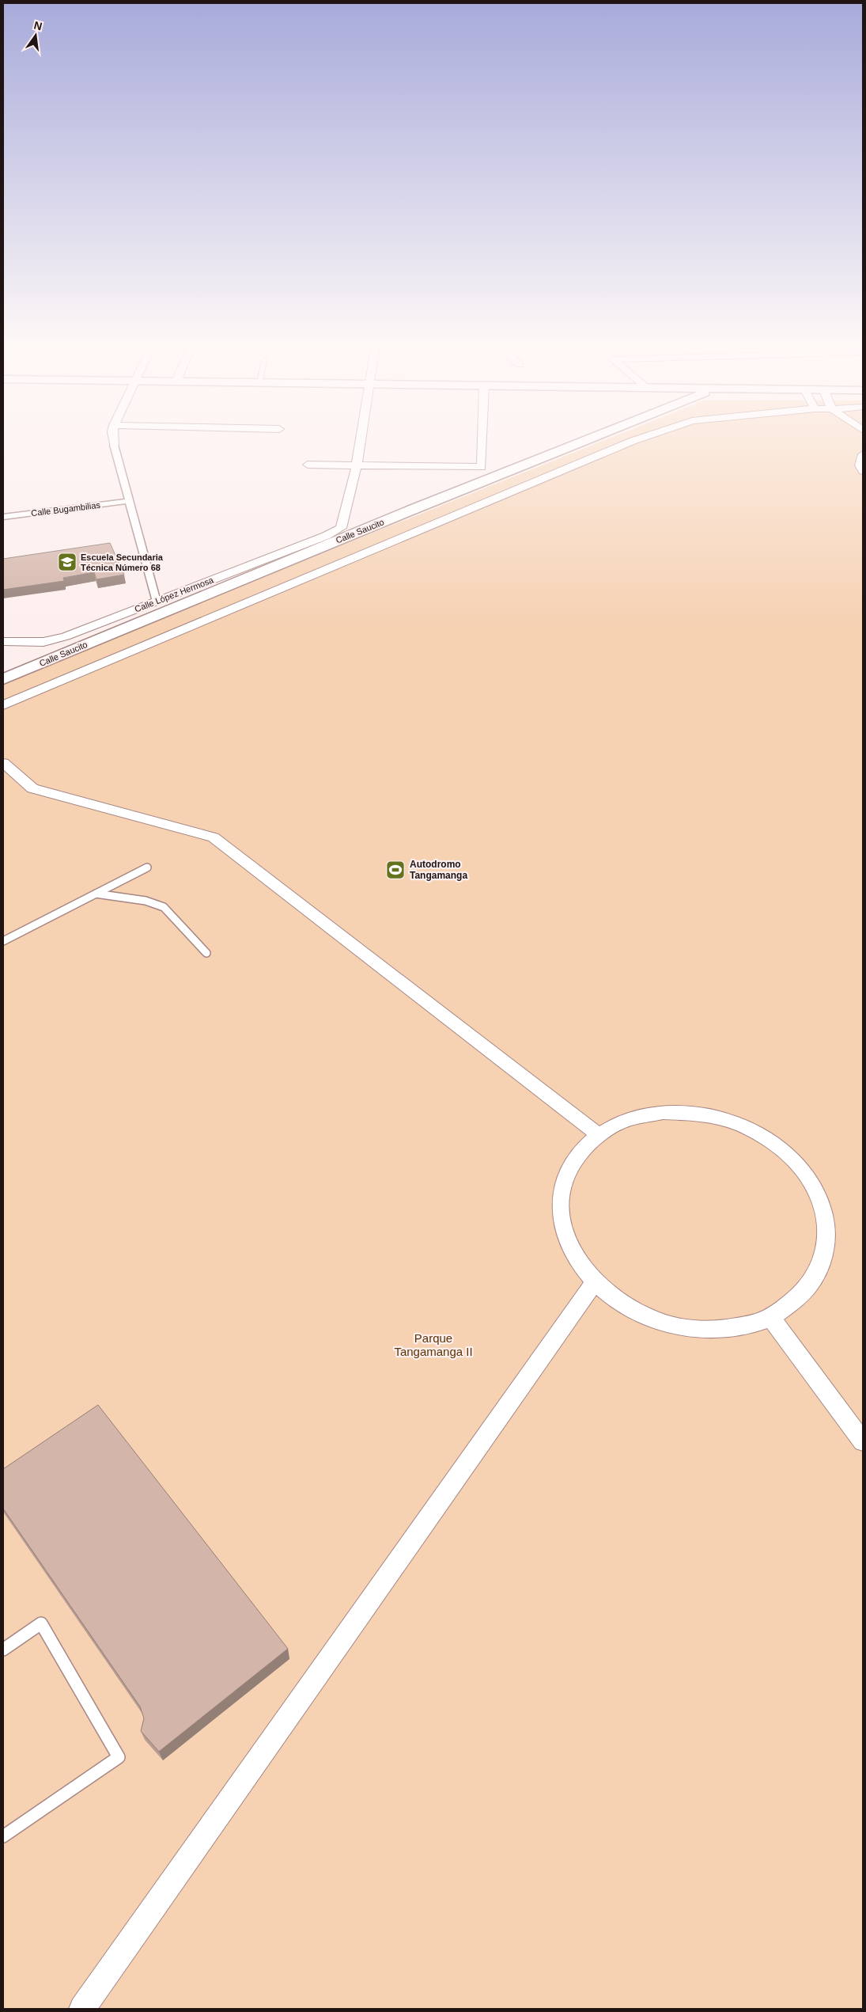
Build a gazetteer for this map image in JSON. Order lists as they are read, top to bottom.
{
  "streets": {
    "street": ["Calle Bugambilias", "Calle Saucito", "Calle López Hermosa"]
  },
  "crossings": [
    ["Calle Saucito", "Calle López Hermosa"]
  ],
  "parks": ["Parque Tangamanga II"],
  "places": {
    "school or university": ["Escuela Secundaria Técnica Número 68"],
    "sports": ["Autodromo Tangamanga"]
  },
  "north": "top"
}
